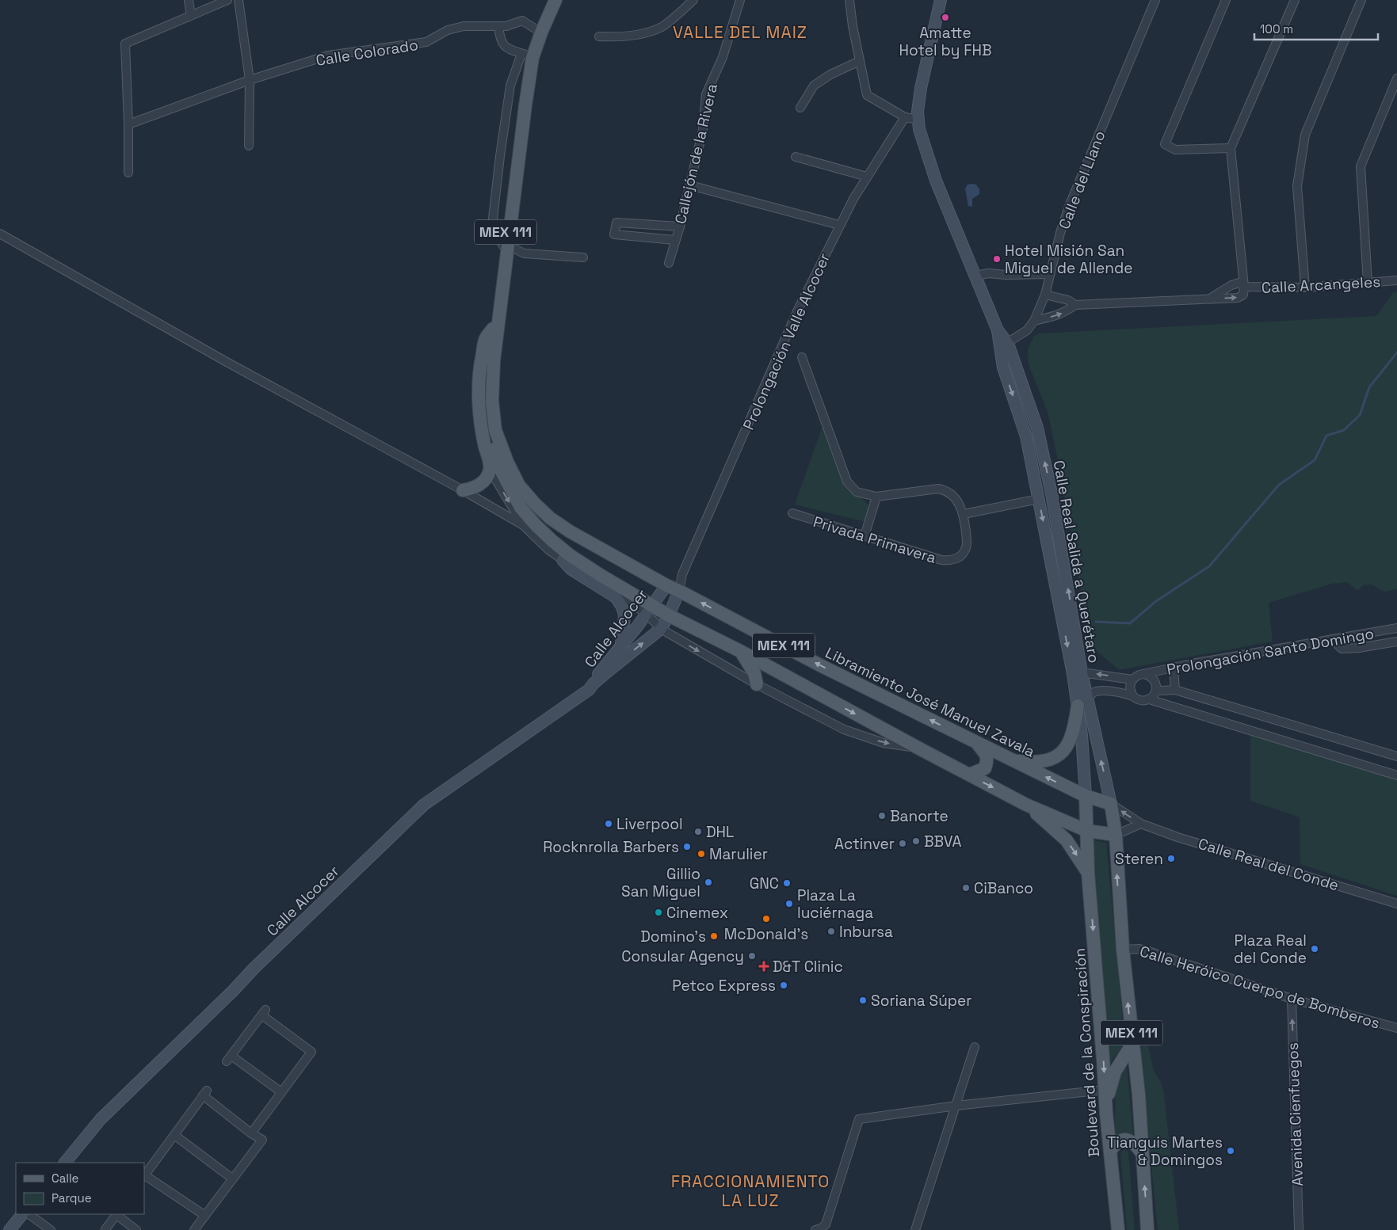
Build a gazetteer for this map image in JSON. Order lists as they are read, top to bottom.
{
  "streets": {
    "main road": ["MEX 111", "Libramiento José Manuel Zavala", "Boulevard de la Conspiración"],
    "street": [
      "Calle Colorado",
      "Callejón de la Rivera",
      "Calle del Llano",
      "Calle Arcangeles",
      "Prolongación Valle Alcocer",
      "Privada Primavera",
      "Calle Real Salida a Querétaro",
      "Calle Alcocer",
      "Prolongación Santo Domingo",
      "Calle Real del Conde",
      "Calle Heróico Cuerpo de Bomberos",
      "Avenida Cienfuegos"
    ]
  },
  "crossings": [
    ["Calle Colorado", "Libramiento José Manuel Zavala"],
    ["Calle del Llano", "Calle Arcangeles"],
    ["Calle del Llano", "Calle Real Salida a Querétaro"],
    ["MEX 111", "Calle Real Salida a Querétaro"],
    ["MEX 111", "Libramiento José Manuel Zavala"],
    ["MEX 111", "Calle Real del Conde"],
    ["MEX 111", "Calle Heróico Cuerpo de Bomberos"],
    ["MEX 111", "Boulevard de la Conspiración"],
    ["Prolongación Valle Alcocer", "Calle Alcocer"],
    ["Prolongación Valle Alcocer", "Libramiento José Manuel Zavala"],
    ["Calle Real Salida a Querétaro", "Libramiento José Manuel Zavala"],
    ["Calle Real Salida a Querétaro", "Calle Real del Conde"],
    ["Calle Alcocer", "Libramiento José Manuel Zavala"],
    ["Calle Heróico Cuerpo de Bomberos", "Avenida Cienfuegos"]
  ],
  "one_way": ["Avenida Cienfuegos"],
  "districts": ["VALLE DEL MAIZ", "FRACCIONAMIENTO LA LUZ"],
  "places": {
    "other": [
      "Amatte Hotel by FHB",
      "Hotel Misión San Miguel de Allende",
      "Banorte",
      "Liverpool",
      "DHL",
      "BBVA",
      "Actinver",
      "Rocknrolla Barbers",
      "Marulier",
      "Steren",
      "Gillio San Miguel",
      "GNC",
      "CiBanco",
      "Plaza La luciérnaga",
      "Cinemex",
      "McDonald's",
      "Inbursa",
      "Domino's",
      "Plaza Real del Conde",
      "Consular Agency",
      "Petco Express",
      "Soriana Súper",
      "Tianguis Martes & Domingos"
    ],
    "health": ["D&T Clinic"]
  },
  "legend": ["Calle", "Parque"],
  "scale_bar": "100 m"
}
